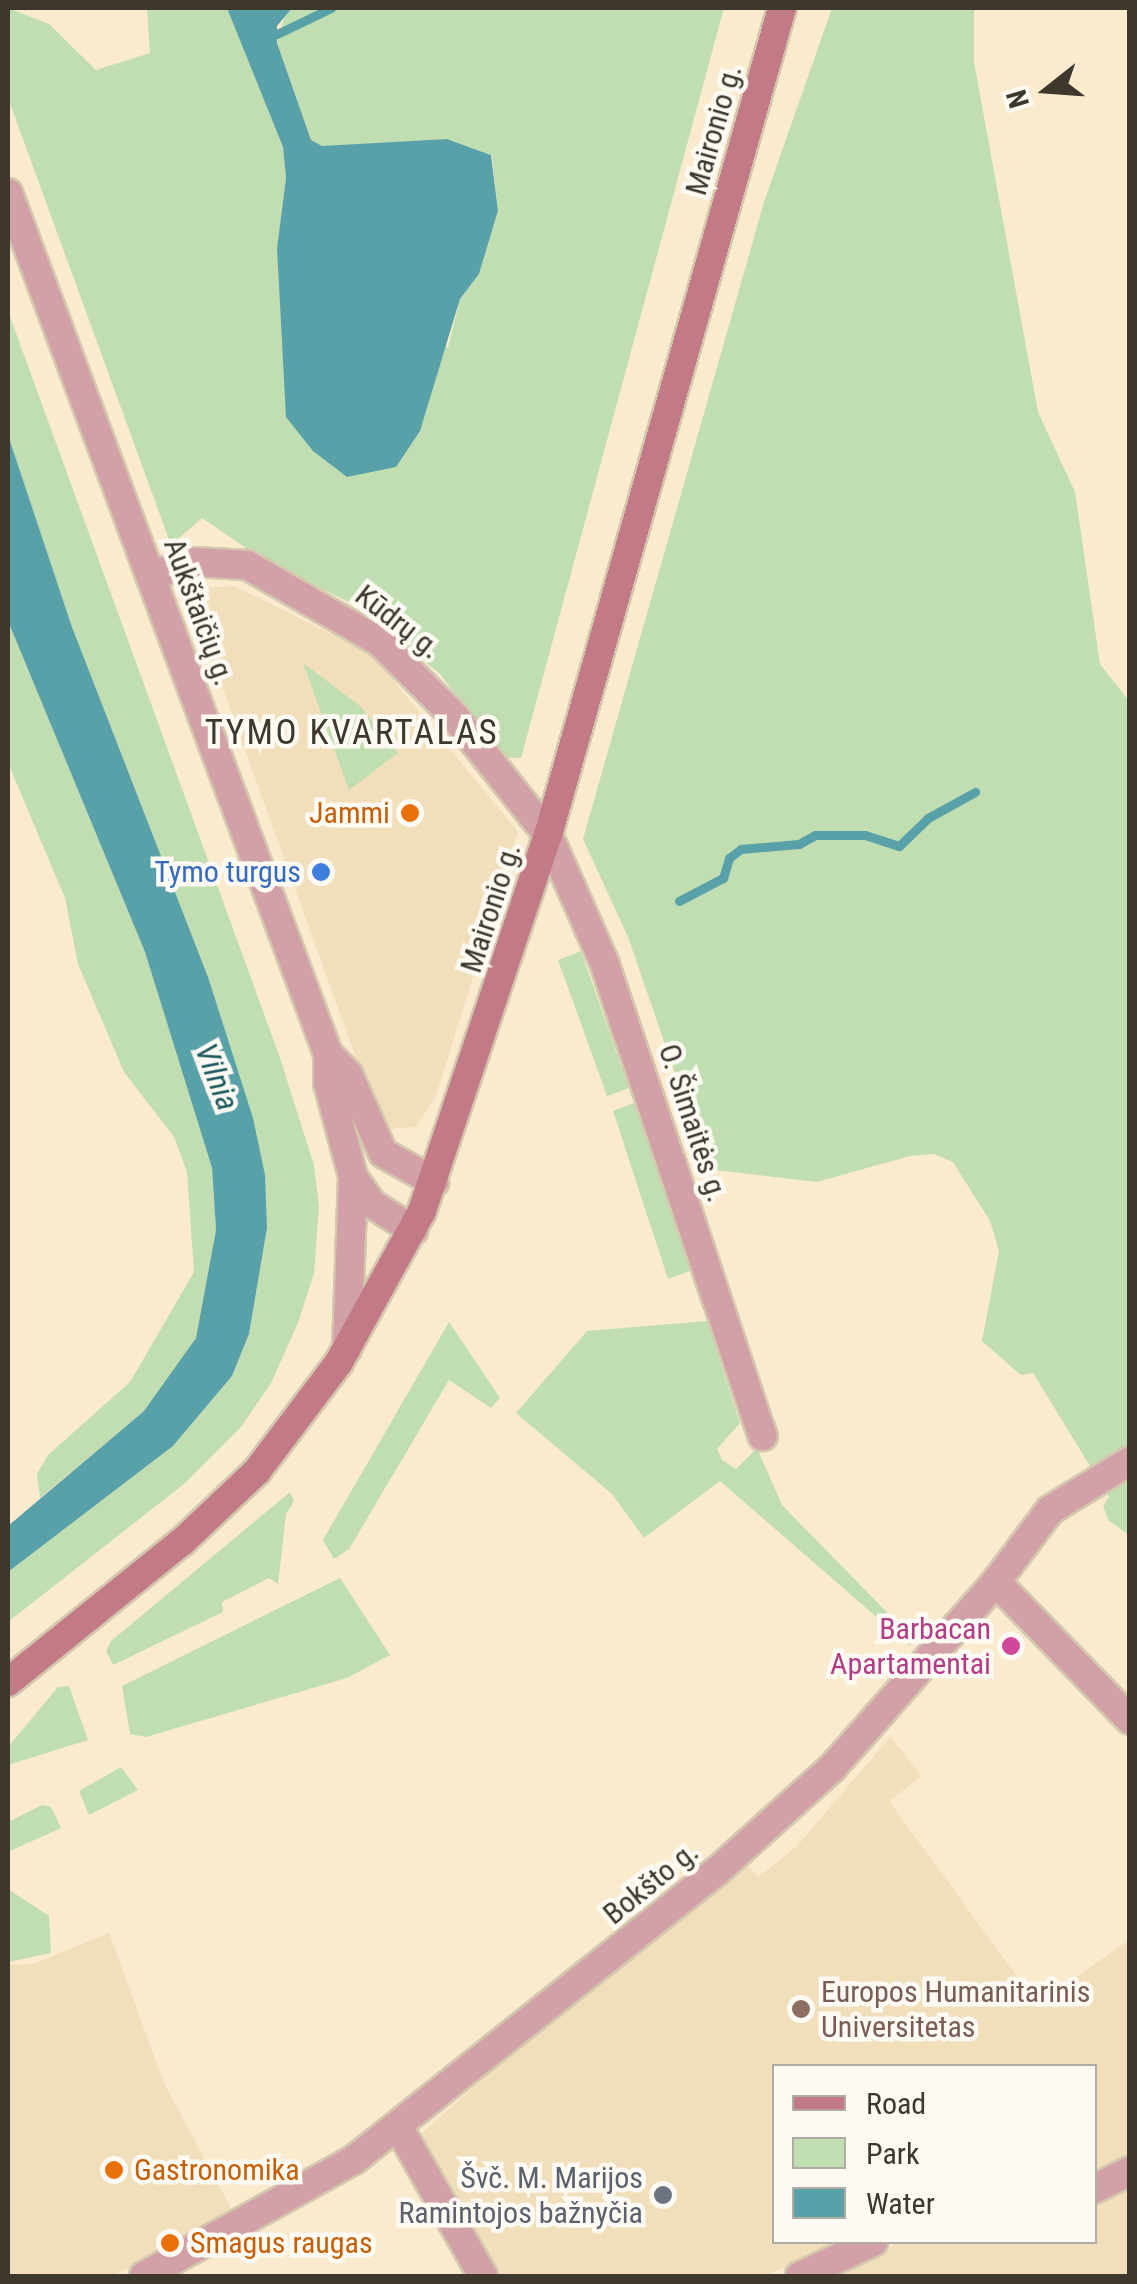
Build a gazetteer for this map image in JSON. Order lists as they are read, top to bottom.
{
  "streets": {
    "main road": ["Maironio g."],
    "street": [
      "Aukštaičių g.",
      "Kūdrų g.",
      "O. Šimaitės g.",
      "Bokšto g."
    ]
  },
  "crossings": [
    ["Maironio g.", "Aukštaičių g."],
    ["Maironio g.", "Kūdrų g."],
    ["Maironio g.", "O. Šimaitės g."],
    ["Aukštaičių g.", "Kūdrų g."],
    ["Kūdrų g.", "O. Šimaitės g."]
  ],
  "districts": ["TYMO KVARTALAS"],
  "water": ["Vilnia"],
  "places": [
    "Jammi",
    "Tymo turgus",
    "Barbacan Apartamentai",
    "Europos Humanitarinis Universitetas",
    "Gastronomika",
    "Švč. M. Marijos Ramintojos bažnyčia",
    "Smagus raugas"
  ],
  "legend": ["Road", "Park", "Water"],
  "north": "left"
}
